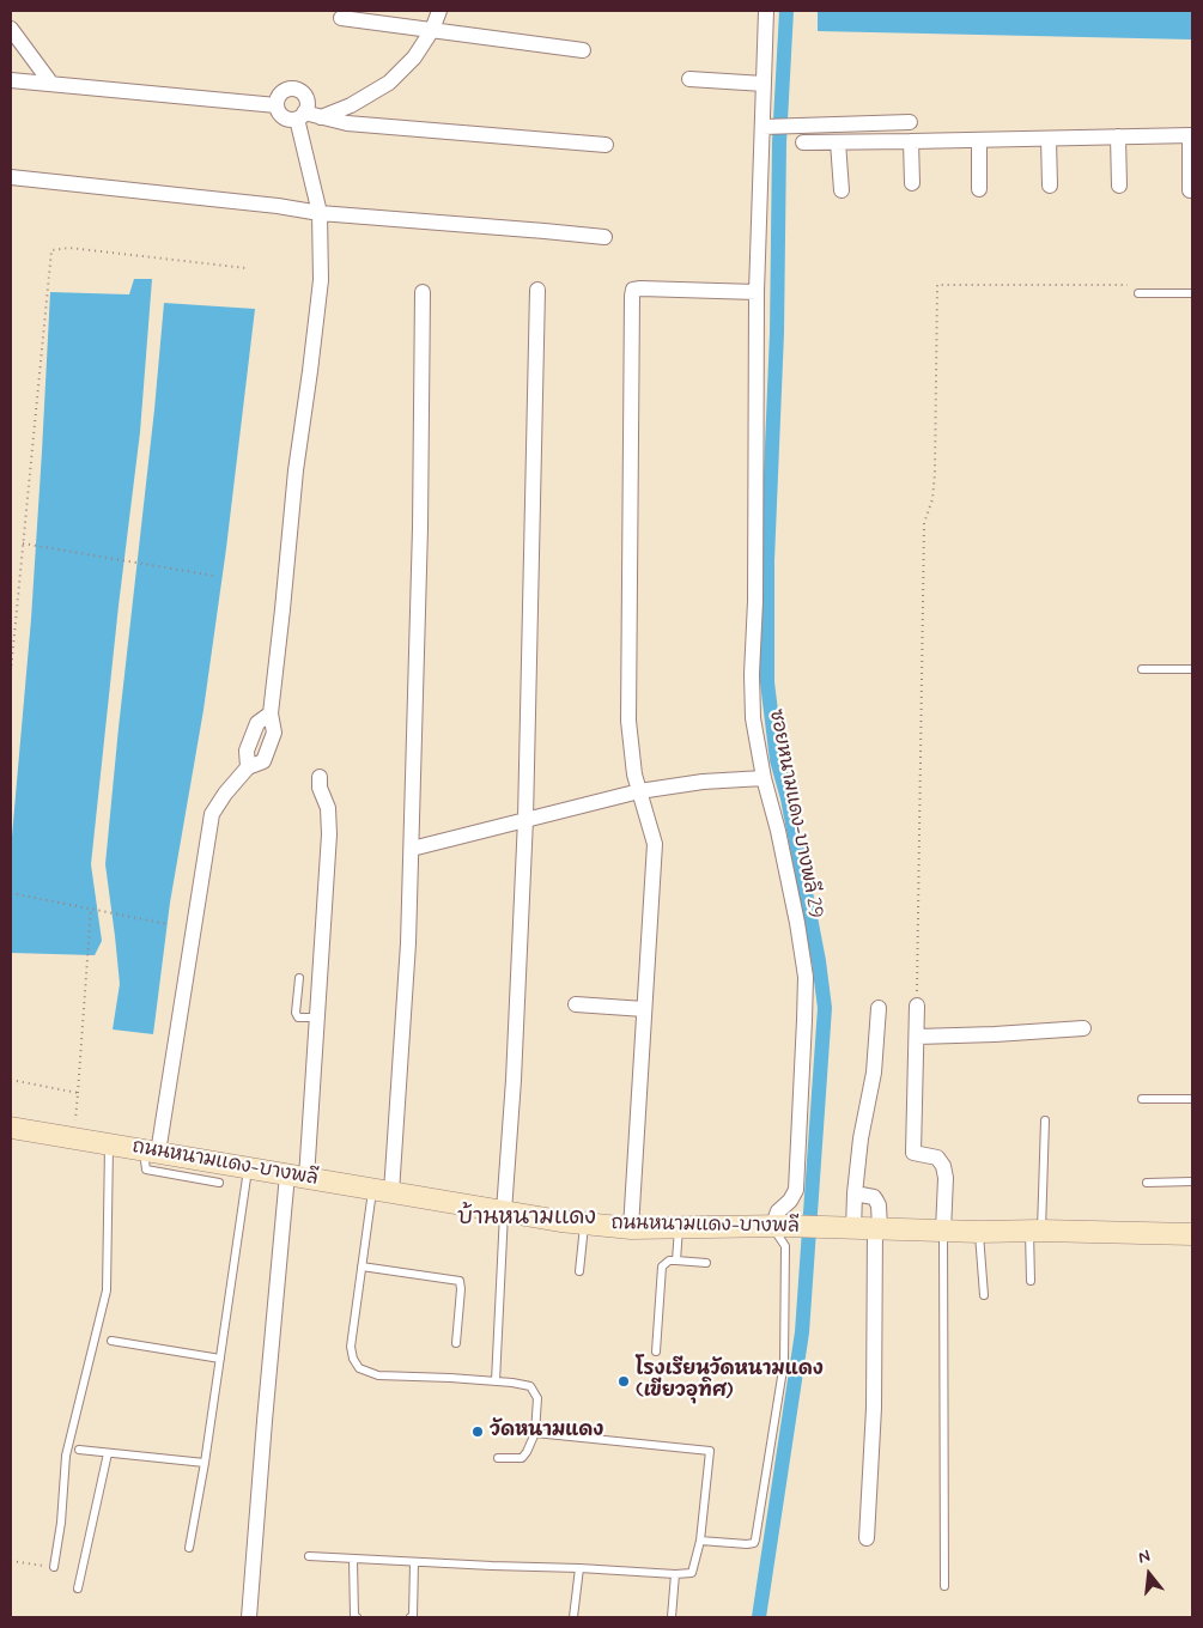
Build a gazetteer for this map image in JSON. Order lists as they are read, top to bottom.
{
  "streets": {
    "main road": ["ถนนหนามแดง-บางพลี"],
    "street": ["ซอยหนามแดง-บางพลี 29"]
  },
  "crossings": [
    ["ซอยหนามแดง-บางพลี 29", "ถนนหนามแดง-บางพลี"]
  ],
  "districts": ["บ้านหนามแดง"],
  "places": ["โรงเรียนวัดหนามแดง (เขียวอุทิศ)", "วัดหนามแดง"],
  "north": "top"
}
